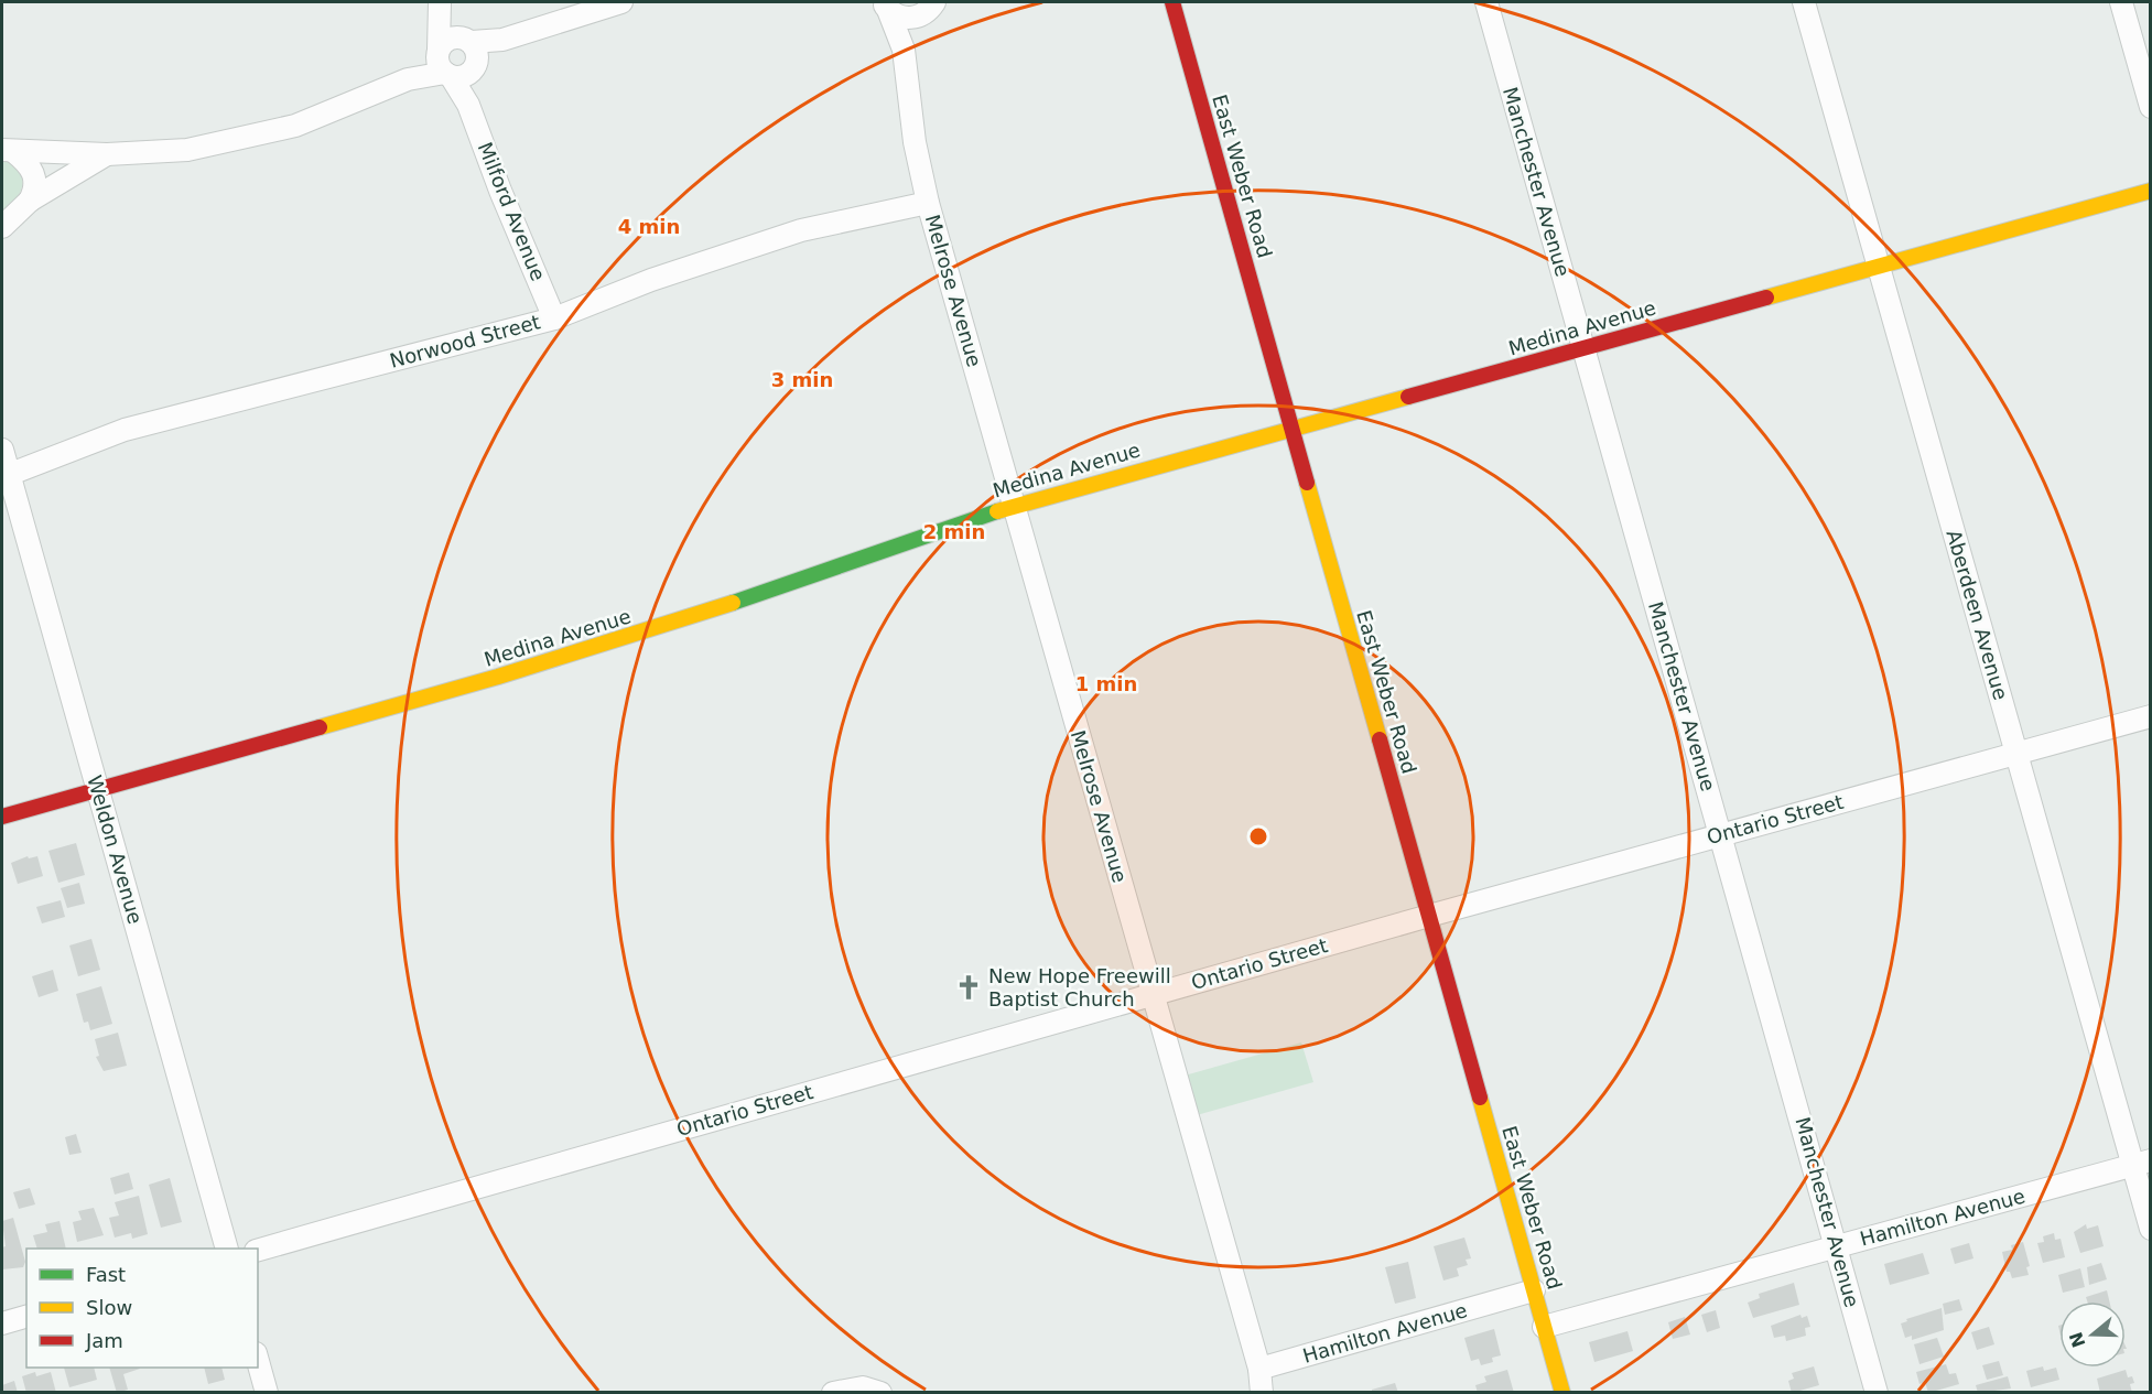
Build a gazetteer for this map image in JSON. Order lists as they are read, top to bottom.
{
  "streets": {
    "street": [
      "East Weber Road",
      "Manchester Avenue",
      "Milford Avenue",
      "Melrose Avenue",
      "Medina Avenue",
      "Norwood Street",
      "Aberdeen Avenue",
      "Ontario Street",
      "Weldon Avenue",
      "Hamilton Avenue"
    ]
  },
  "crossings": [
    ["East Weber Road", "Medina Avenue"],
    ["East Weber Road", "Ontario Street"],
    ["East Weber Road", "Hamilton Avenue"],
    ["Manchester Avenue", "Medina Avenue"],
    ["Manchester Avenue", "Ontario Street"],
    ["Manchester Avenue", "Hamilton Avenue"],
    ["Milford Avenue", "Norwood Street"],
    ["Melrose Avenue", "Medina Avenue"],
    ["Melrose Avenue", "Norwood Street"],
    ["Melrose Avenue", "Ontario Street"],
    ["Melrose Avenue", "Hamilton Avenue"],
    ["Medina Avenue", "Aberdeen Avenue"],
    ["Medina Avenue", "Weldon Avenue"],
    ["Norwood Street", "Weldon Avenue"],
    ["Aberdeen Avenue", "Ontario Street"],
    ["Aberdeen Avenue", "Hamilton Avenue"]
  ],
  "places": {
    "church": ["New Hope Freewill Baptist Church"]
  },
  "legend": ["Fast", "Slow", "Jam"],
  "north": "left",
  "rings": [
    "4 min",
    "3 min",
    "2 min",
    "1 min"
  ]
}
